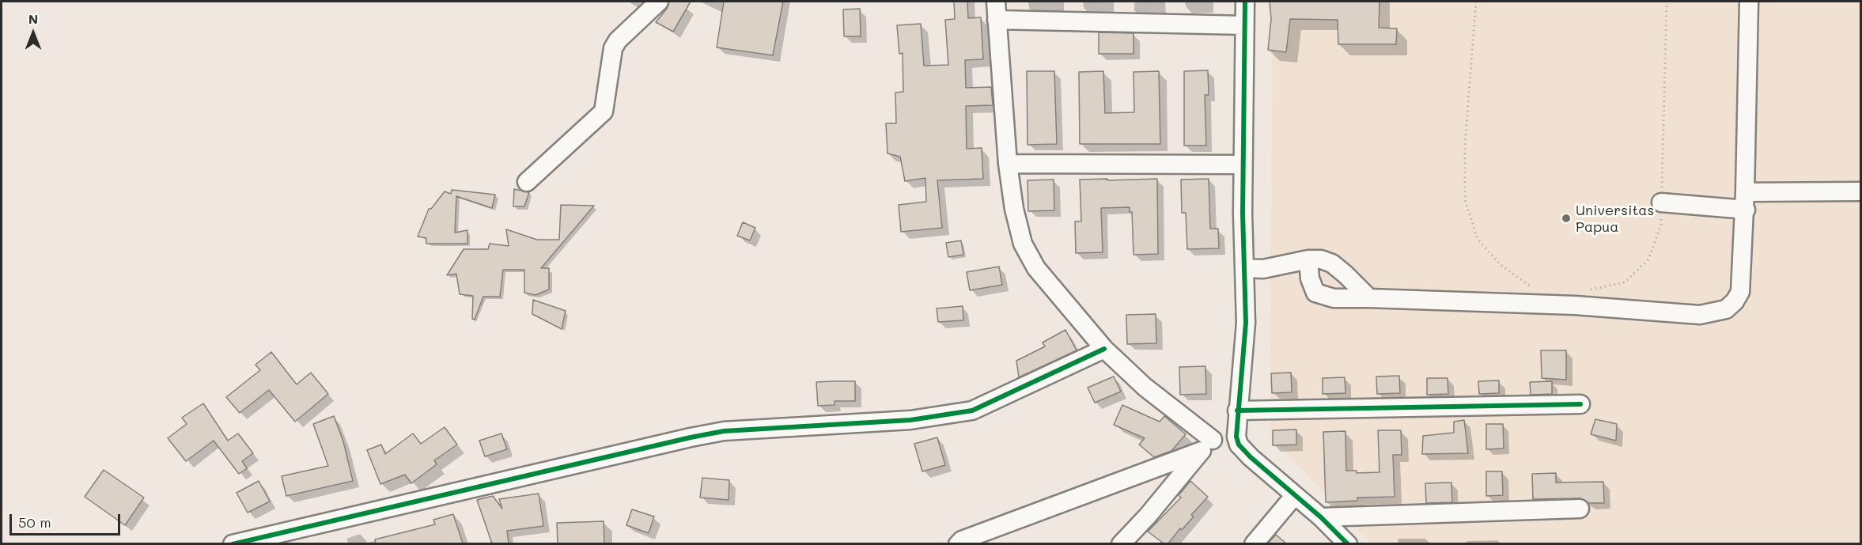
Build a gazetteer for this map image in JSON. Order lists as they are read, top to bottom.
{
  "places": ["Universitas Papua"],
  "scale_bar": "50 m",
  "north": "top"
}
